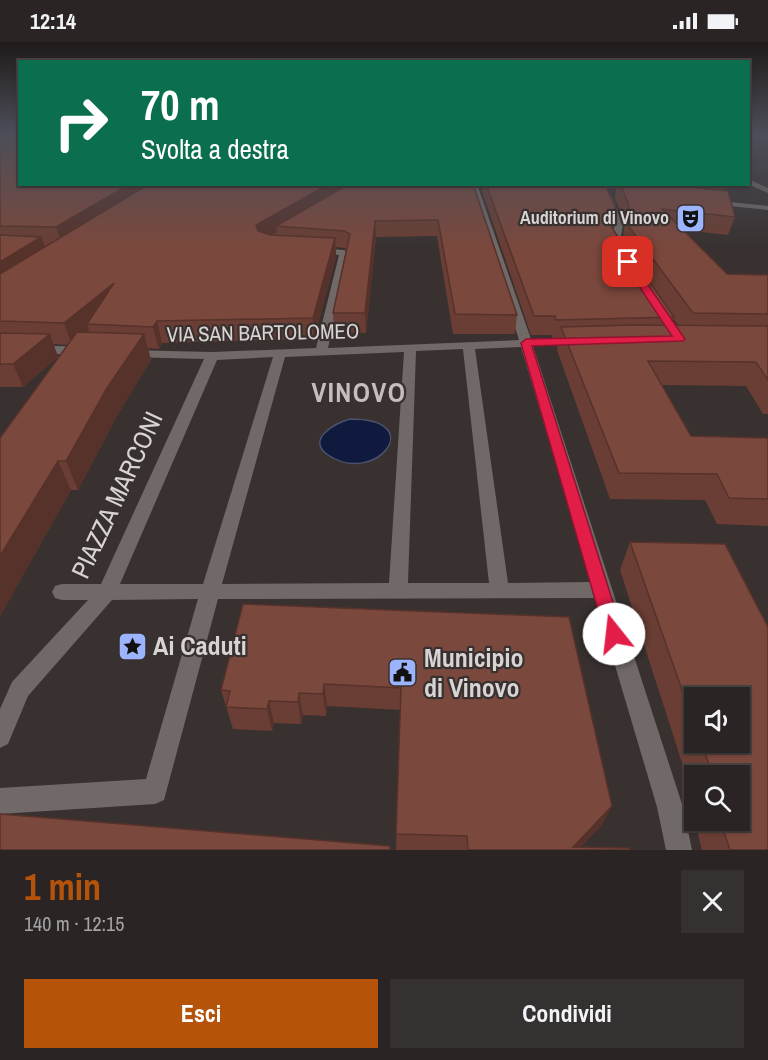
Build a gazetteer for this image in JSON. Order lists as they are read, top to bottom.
{
  "streets": {
    "street": ["VIA SAN BARTOLOMEO", "PIAZZA MARCONI"]
  },
  "crossings": [
    ["VIA SAN BARTOLOMEO", "PIAZZA MARCONI"]
  ],
  "districts": ["VINOVO"],
  "places": {
    "theatre": ["Auditorium di Vinovo"],
    "place": ["Ai Caduti"],
    "public building": ["Municipio di Vinovo"]
  },
  "page": {
    "status": "12:14",
    "turn": ["70 m", "Svolta a destra"],
    "heading": ["1 min", "140 m · 12:15"],
    "buttons": ["Esci", "Condividi"]
  }
}
